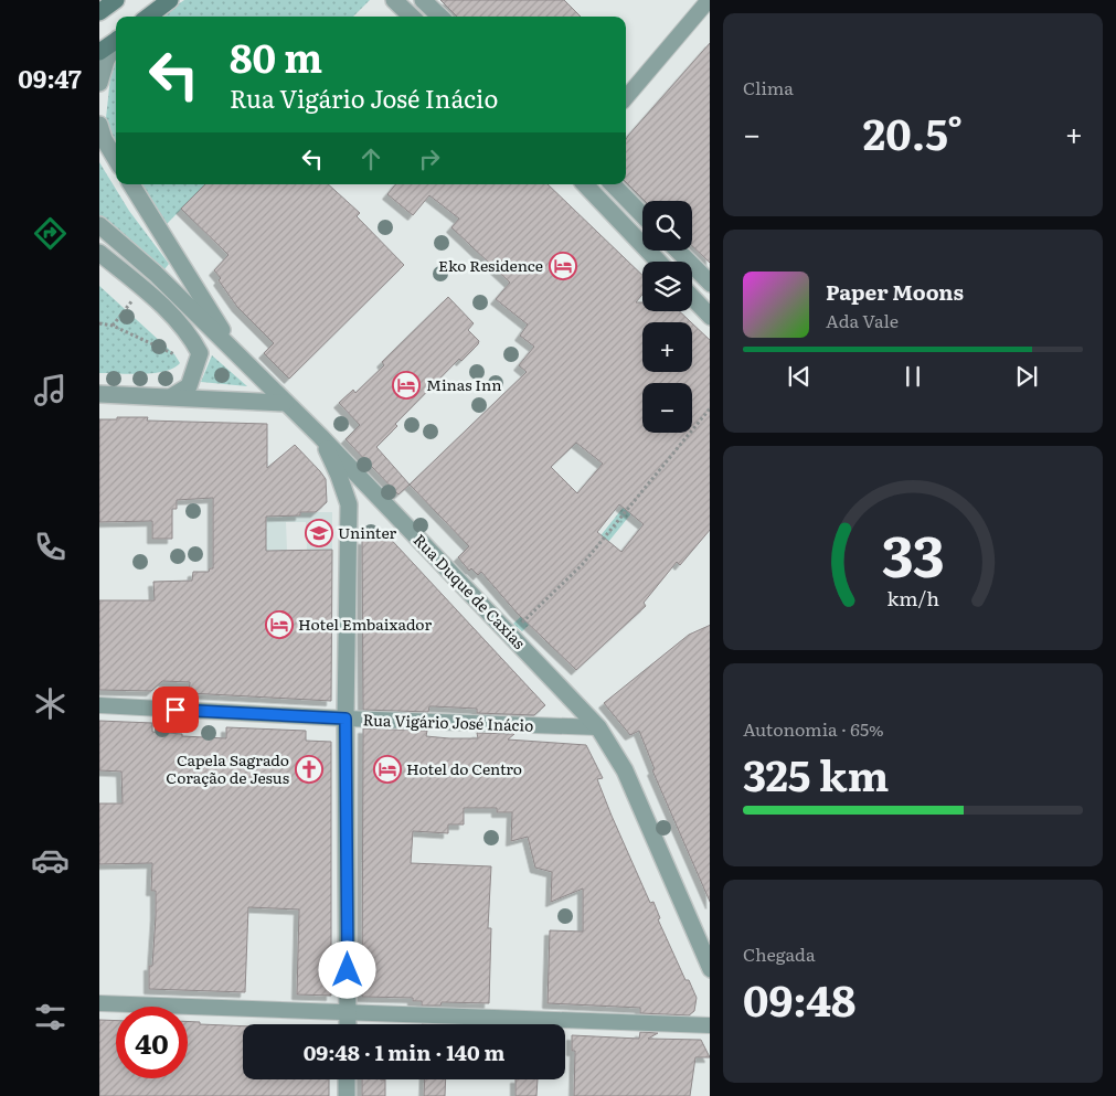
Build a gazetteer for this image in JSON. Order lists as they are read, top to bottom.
{
  "streets": {
    "street": ["Rua Duque de Caxias", "Rua Vigário José Inácio"]
  },
  "crossings": [
    ["Rua Duque de Caxias", "Rua Vigário José Inácio"]
  ],
  "places": {
    "hotel": [
      "Eko Residence",
      "Minas Inn",
      "Hotel Embaixador",
      "Hotel do Centro"
    ],
    "school or university": ["Uninter"],
    "church": ["Capela Sagrado Coração de Jesus"]
  },
  "page": {
    "tabs": "09:47",
    "tile": [
      "Clima",
      ["Autonomia · 65%", "325 km"],
      ["Chegada", "09:48"]
    ],
    "turn": ["80 m", "Rua Vigário José Inácio"],
    "heat": ["−", "20.5°", "+"],
    "map_buttons": ["+", "−"],
    "song": ["Paper Moons", "Ada Vale"],
    "limit": "40",
    "trip": "09:48 · 1 min · 140 m",
    "gauge": ["33", "km/h"]
  }
}
